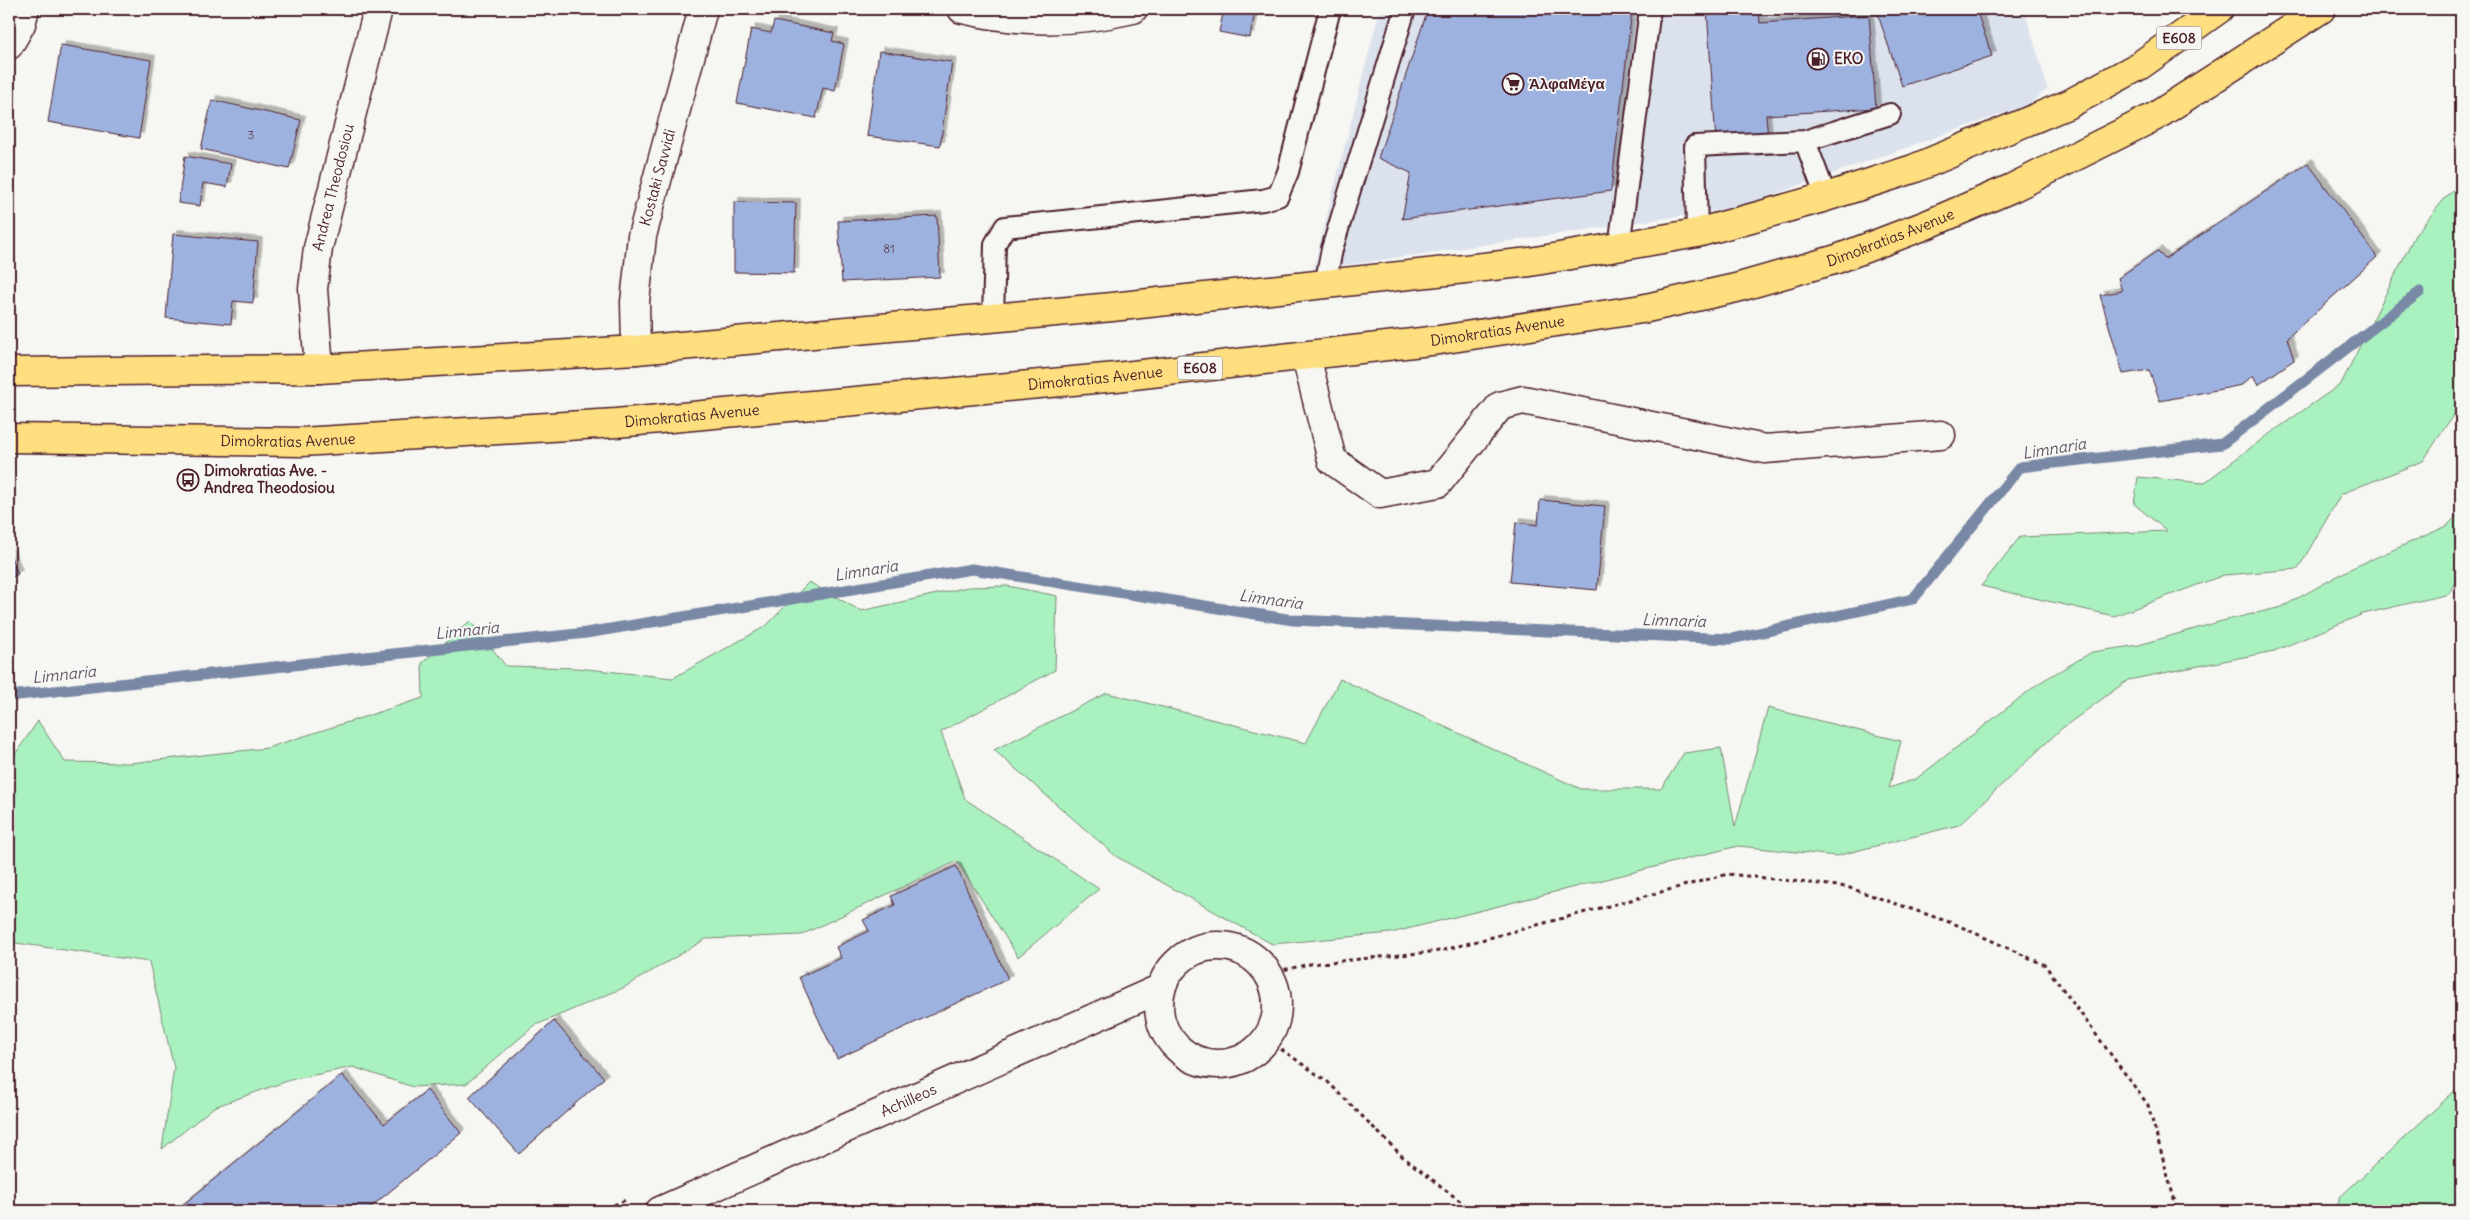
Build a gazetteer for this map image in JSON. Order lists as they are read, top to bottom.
{
  "streets": {
    "highway": ["E608", "Dimokratias Avenue"],
    "street": ["Kostaki Savvidi", "Andrea Theodosiou", "Achilleos"]
  },
  "crossings": [
    ["E608", "Kostaki Savvidi"],
    ["E608", "Andrea Theodosiou"]
  ],
  "water": ["Limnaria"],
  "places": {
    "fuel station": ["EKO"],
    "supermarket": ["ΆλφαΜέγα"],
    "bus stop": ["Dimokratias Ave. - Andrea Theodosiou"]
  },
  "house_numbers": ["3", "81"]
}
